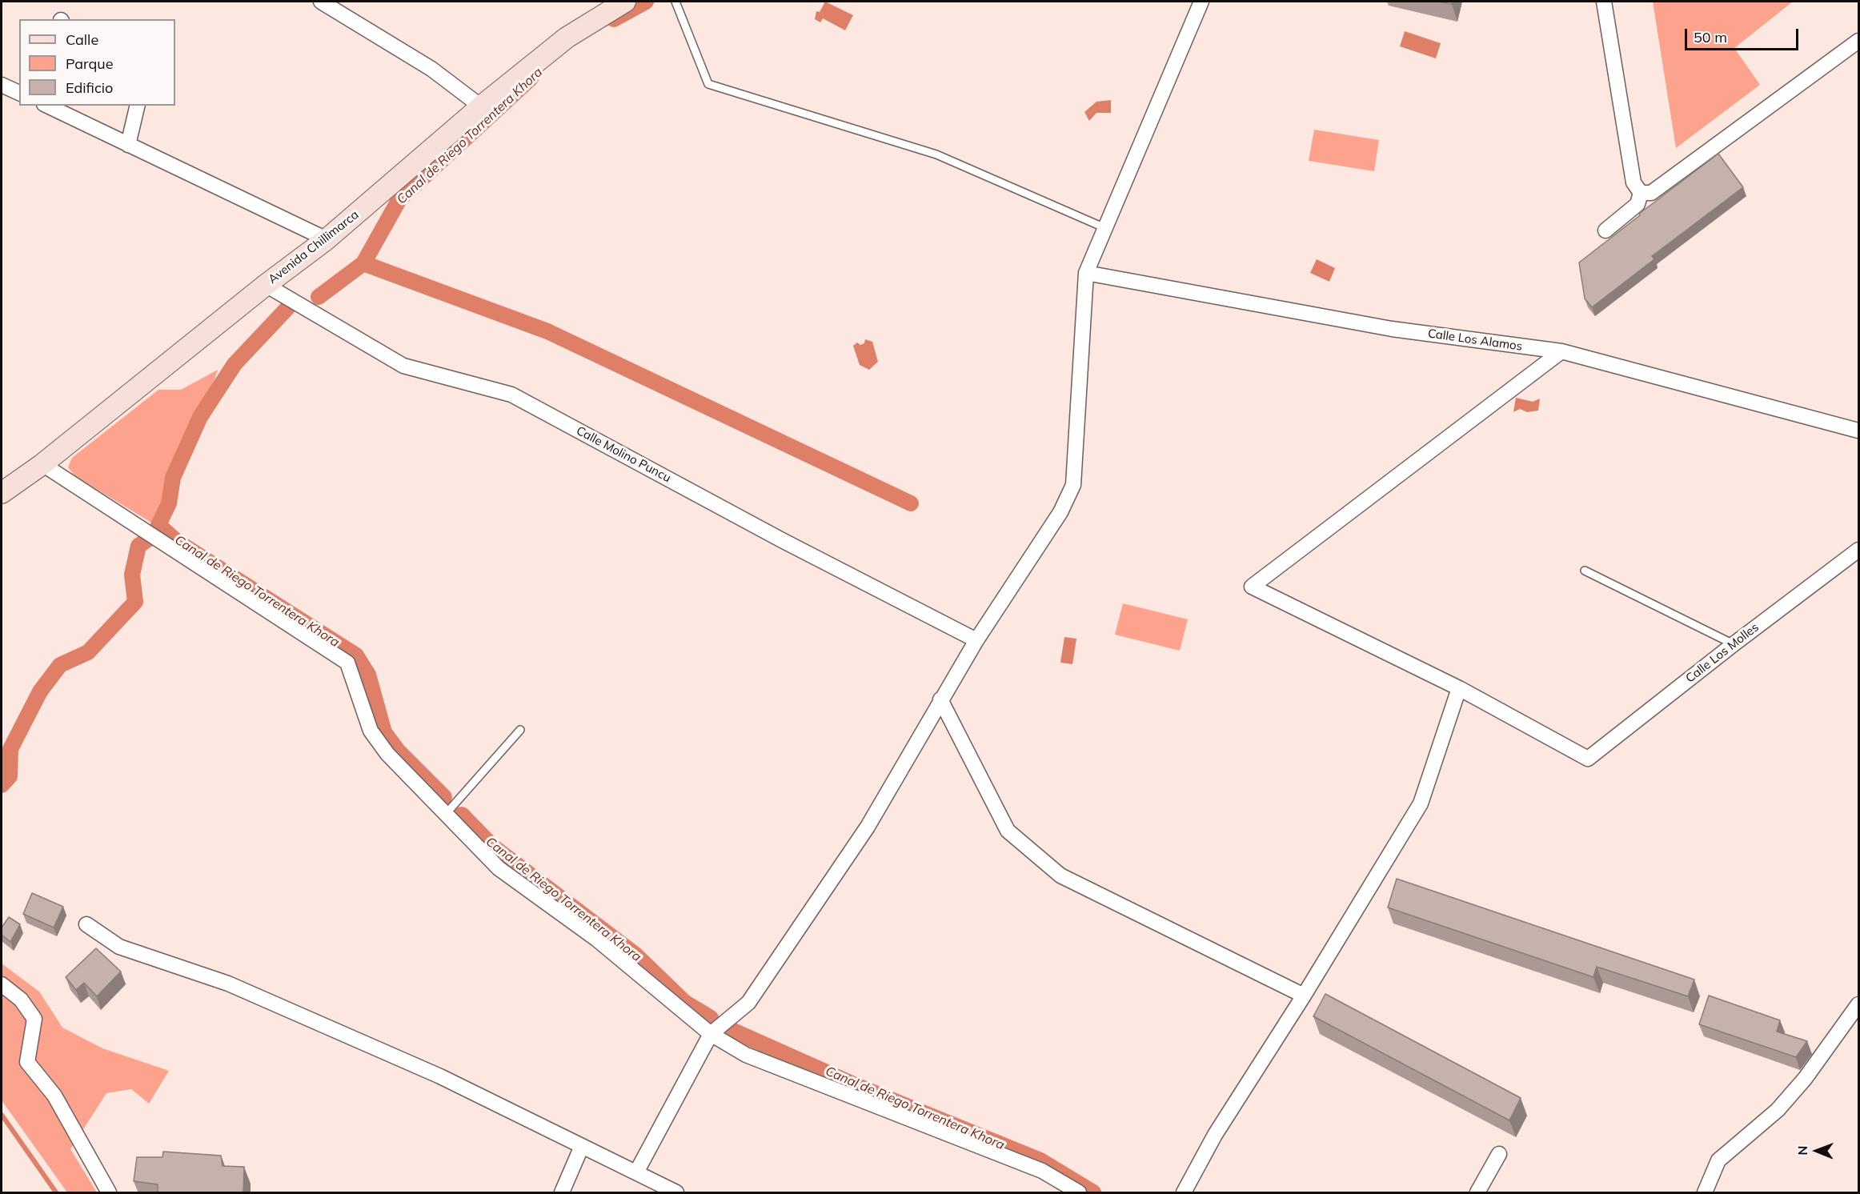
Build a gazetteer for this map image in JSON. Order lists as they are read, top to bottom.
{
  "streets": {
    "street": [
      "Avenida Chillimarca",
      "Calle Los Alamos",
      "Calle Molino Puncu",
      "Calle Los Molles"
    ]
  },
  "crossings": [
    ["Avenida Chillimarca", "Calle Molino Puncu"]
  ],
  "water": ["Canal de Riego Torrentera Khora"],
  "legend": ["Calle", "Parque", "Edificio"],
  "scale_bar": "50 m",
  "north": "left"
}
